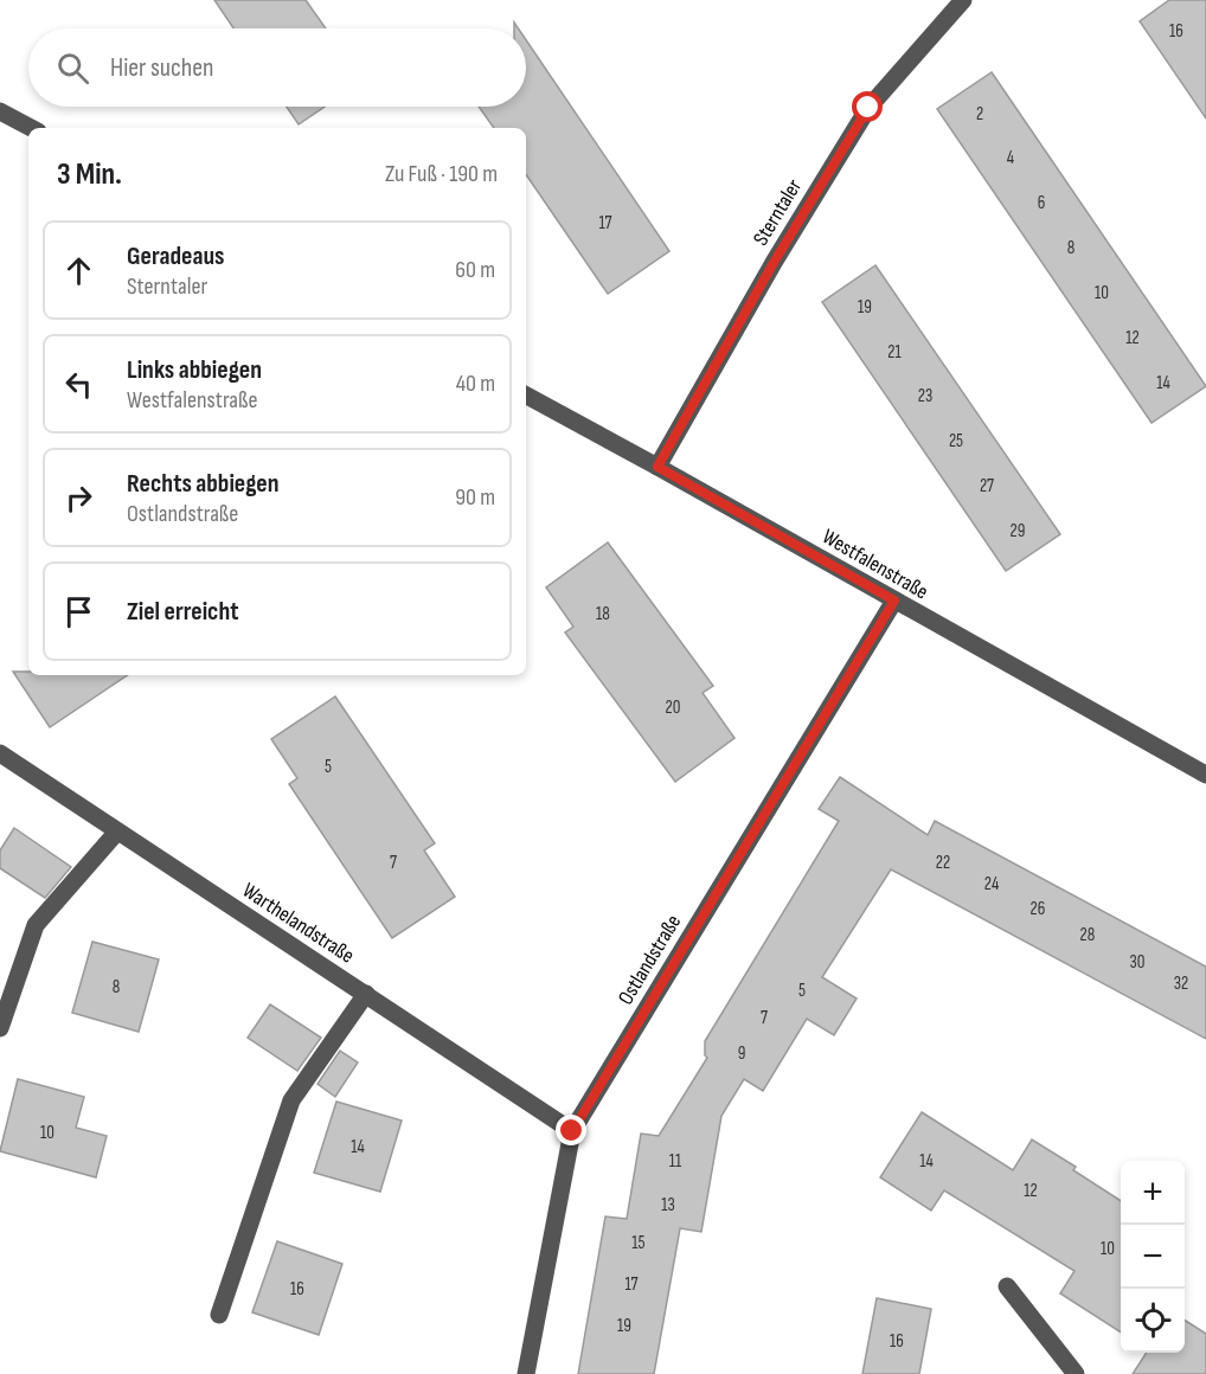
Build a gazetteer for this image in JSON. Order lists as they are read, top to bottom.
{
  "streets": {
    "street": [
      "Sterntaler",
      "Westfalenstraße",
      "Warthelandstraße",
      "Ostlandstraße"
    ]
  },
  "crossings": [
    ["Sterntaler", "Westfalenstraße"],
    ["Westfalenstraße", "Ostlandstraße"],
    ["Warthelandstraße", "Ostlandstraße"]
  ],
  "house_numbers": [
    "16",
    "2",
    "4",
    "6",
    "17",
    "8",
    "10",
    "19",
    "12",
    "21",
    "14",
    "23",
    "25",
    "27",
    "29",
    "18",
    "20",
    "5",
    "7",
    "22",
    "24",
    "26",
    "28",
    "30",
    "32",
    "8",
    "5",
    "7",
    "9",
    "10",
    "14",
    "11",
    "14",
    "12",
    "13",
    "15",
    "10",
    "17",
    "16",
    "19",
    "16"
  ],
  "page": {
    "search": "Hier suchen",
    "heading": ["3 Min.", "Zu Fuß · 190 m"],
    "list": [
      ["Geradeaus", "Sterntaler", "60 m"],
      ["Links abbiegen", "Westfalenstraße", "40 m"],
      ["Rechts abbiegen", "Ostlandstraße", "90 m"],
      "Ziel erreicht"
    ],
    "map_buttons": ["+", "−"]
  }
}
